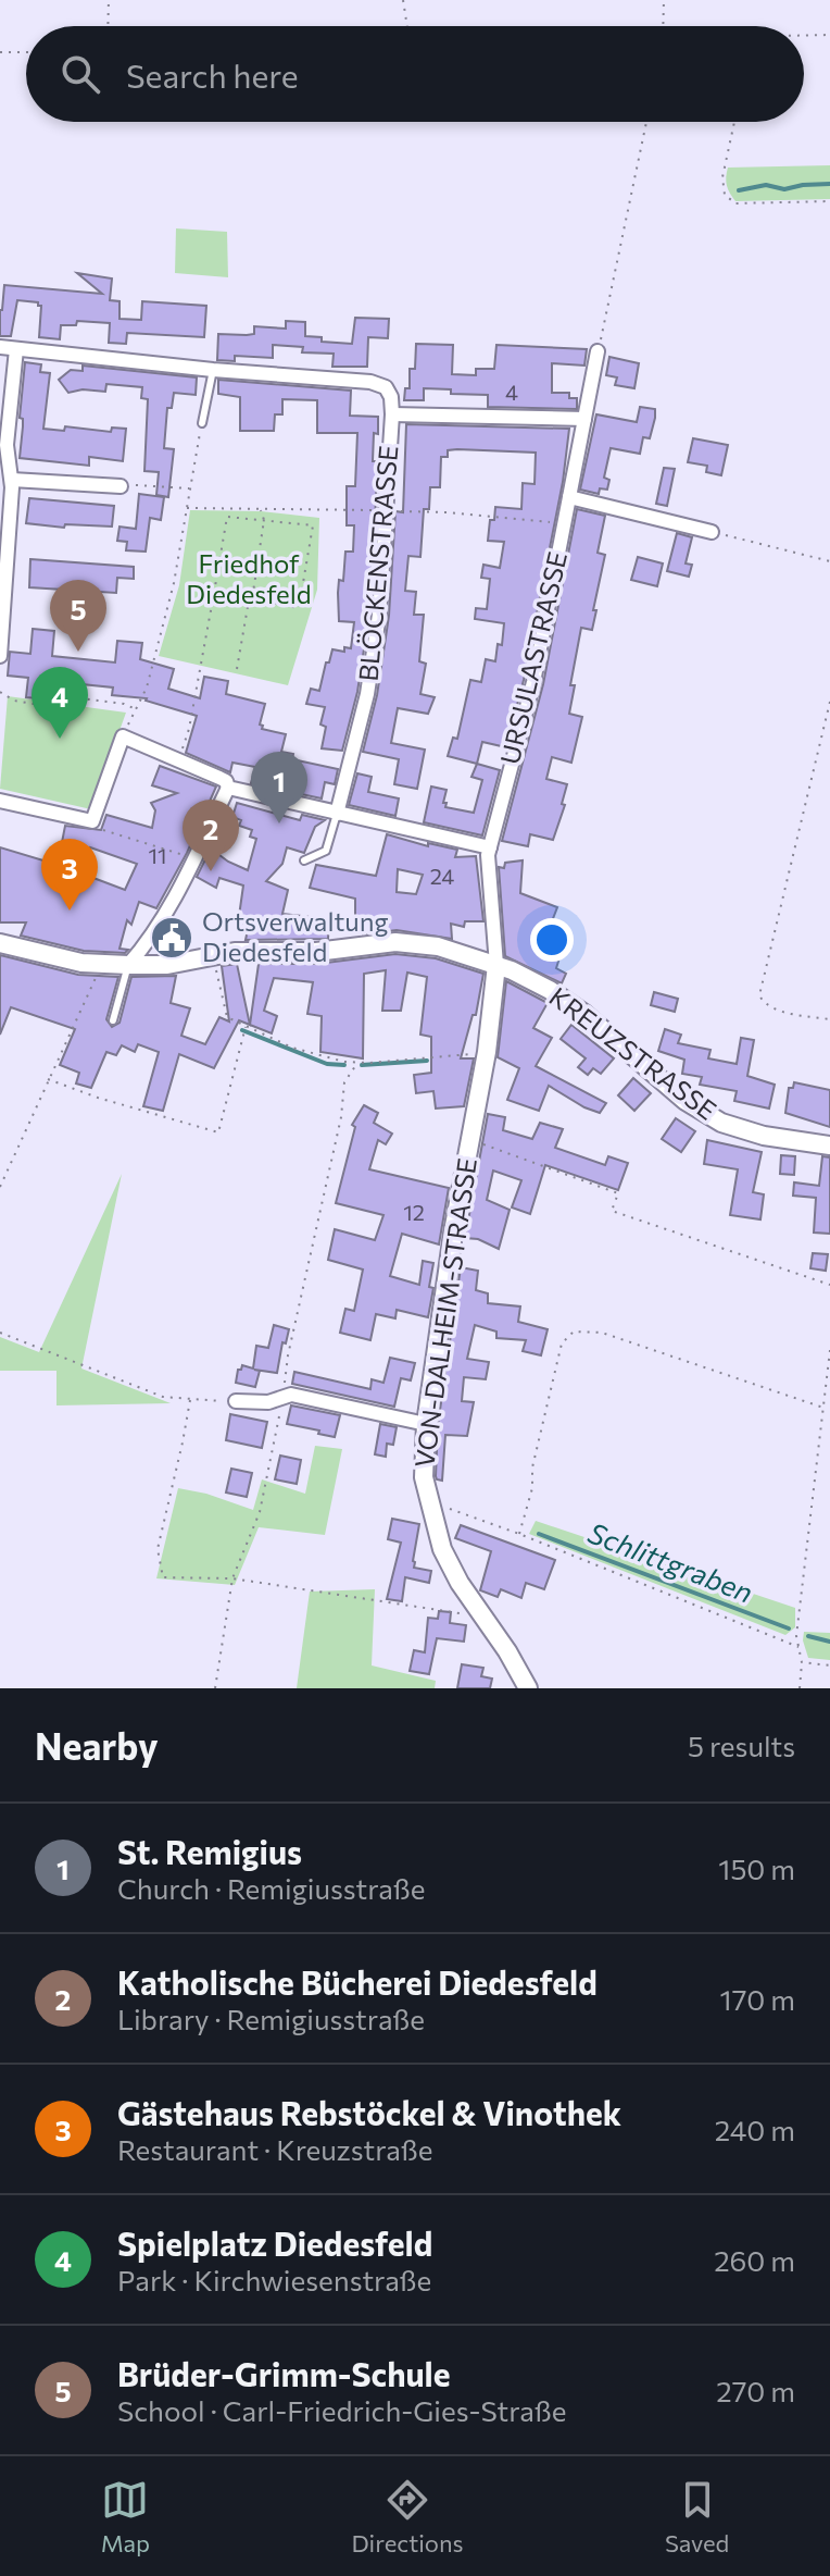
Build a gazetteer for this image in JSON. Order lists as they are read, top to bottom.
{
  "streets": {
    "street": [
      "BLÖCKENSTRASSE",
      "URSULASTRASSE",
      "KREUZSTRASSE",
      "VON-DALHEIM-STRASSE"
    ]
  },
  "crossings": [
    ["URSULASTRASSE", "KREUZSTRASSE"],
    ["URSULASTRASSE", "VON-DALHEIM-STRASSE"],
    ["KREUZSTRASSE", "VON-DALHEIM-STRASSE"]
  ],
  "water": ["Schlittgraben"],
  "parks": ["Friedhof Diedesfeld"],
  "places": {
    "public building": ["Ortsverwaltung Diedesfeld"]
  },
  "house_numbers": [
    "4",
    "11",
    "24",
    "12"
  ],
  "page": {
    "search": "Search here",
    "pins": [
      "5",
      "4",
      "1",
      "2",
      "3"
    ],
    "heading": ["Nearby", "5 results"],
    "list": [
      {
        "mark": "1",
        "name": "St. Remigius",
        "note": "Church · Remigiusstraße",
        "value": "150 m"
      },
      {
        "mark": "2",
        "name": "Katholische Bücherei Diedesfeld",
        "note": "Library · Remigiusstraße",
        "value": "170 m"
      },
      {
        "mark": "3",
        "name": "Gästehaus Rebstöckel & Vinothek",
        "note": "Restaurant · Kreuzstraße",
        "value": "240 m"
      },
      {
        "mark": "4",
        "name": "Spielplatz Diedesfeld",
        "note": "Park · Kirchwiesenstraße",
        "value": "260 m"
      },
      {
        "mark": "5",
        "name": "Brüder-Grimm-Schule",
        "note": "School · Carl-Friedrich-Gies-Straße",
        "value": "270 m"
      }
    ],
    "nav": ["Map", "Directions", "Saved"]
  }
}
